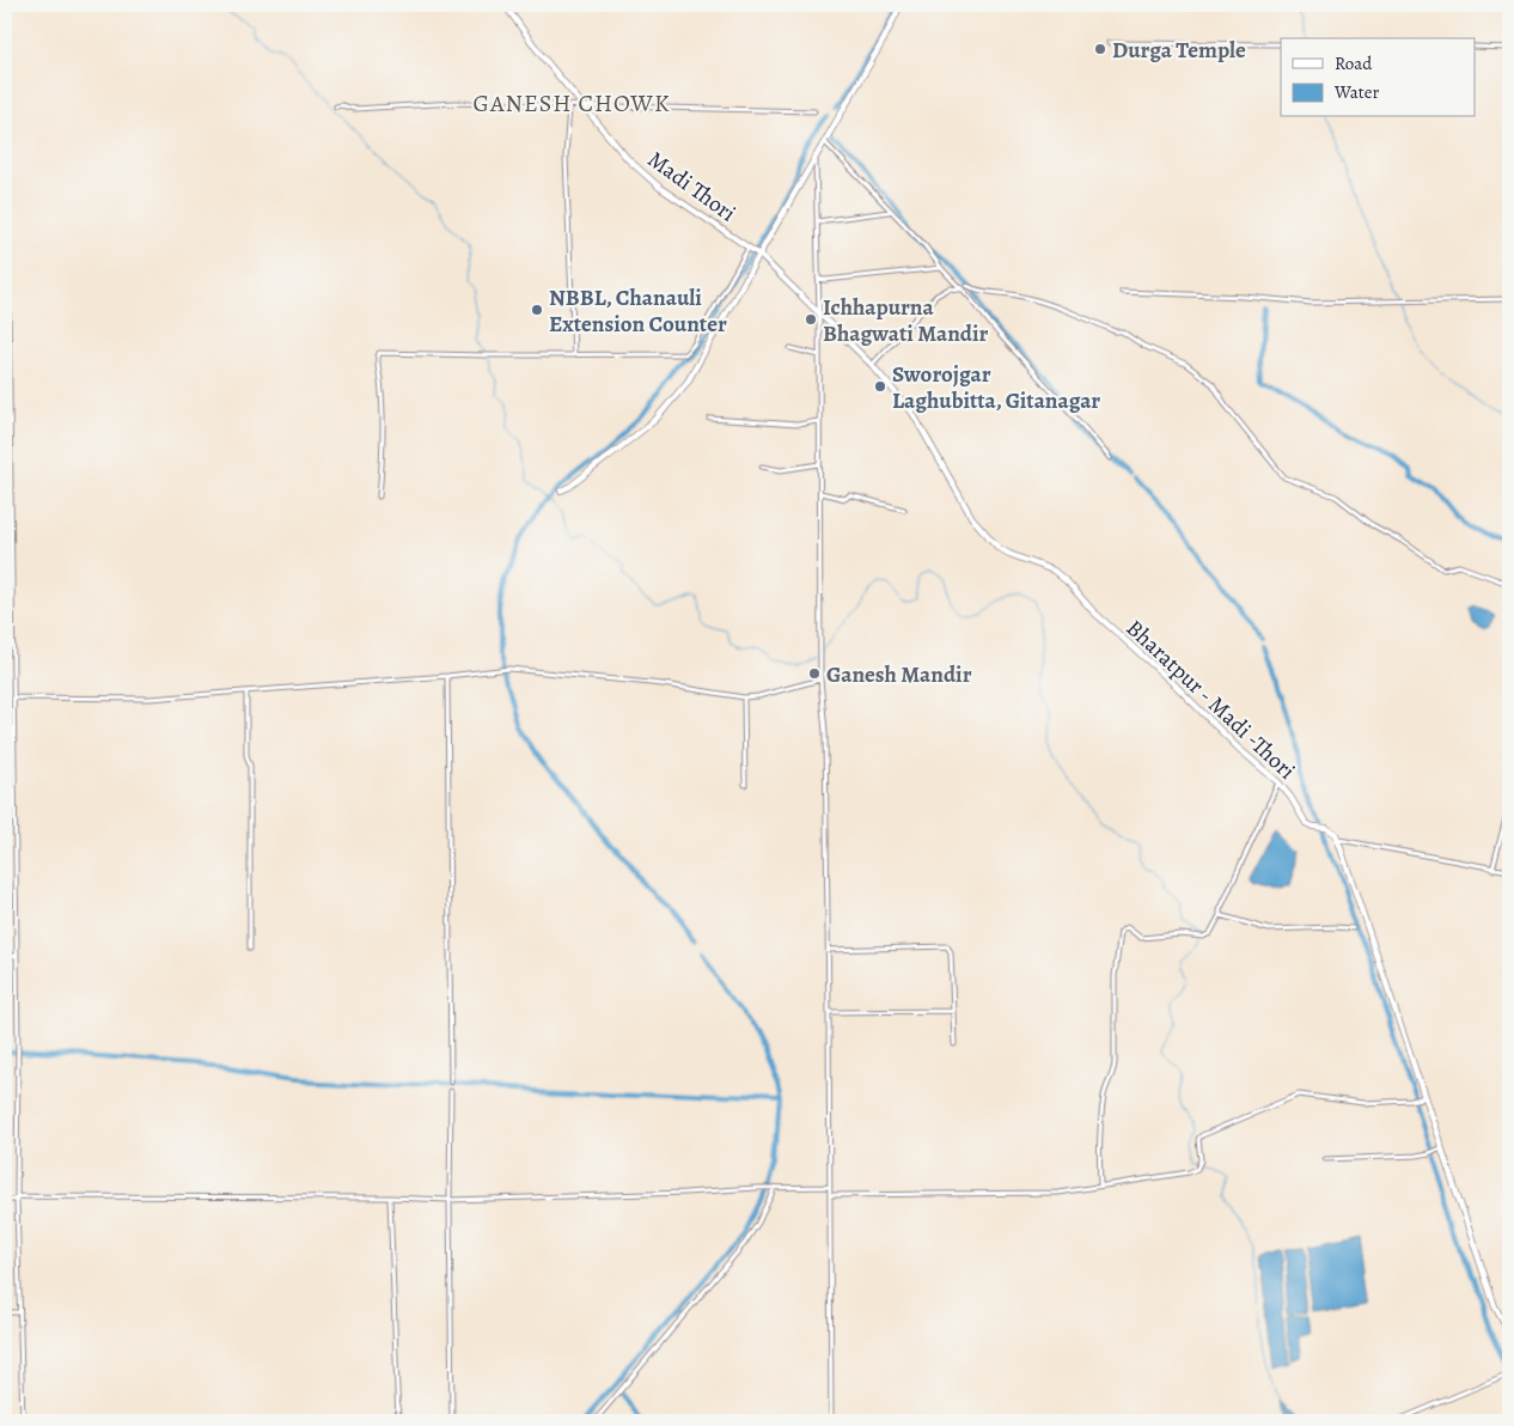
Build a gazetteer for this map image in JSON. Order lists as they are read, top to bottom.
{
  "streets": {
    "main road": ["Madi Thori", "Bharatpur - Madi -Thori"]
  },
  "crossings": [
    ["Madi Thori", "Bharatpur - Madi -Thori"]
  ],
  "districts": ["GANESH CHOWK"],
  "places": [
    "Durga Temple",
    "NBBL, Chanauli Extension Counter",
    "Ichhapurna Bhagwati Mandir",
    "Sworojgar Laghubitta, Gitanagar",
    "Ganesh Mandir"
  ],
  "legend": ["Road", "Water"]
}
